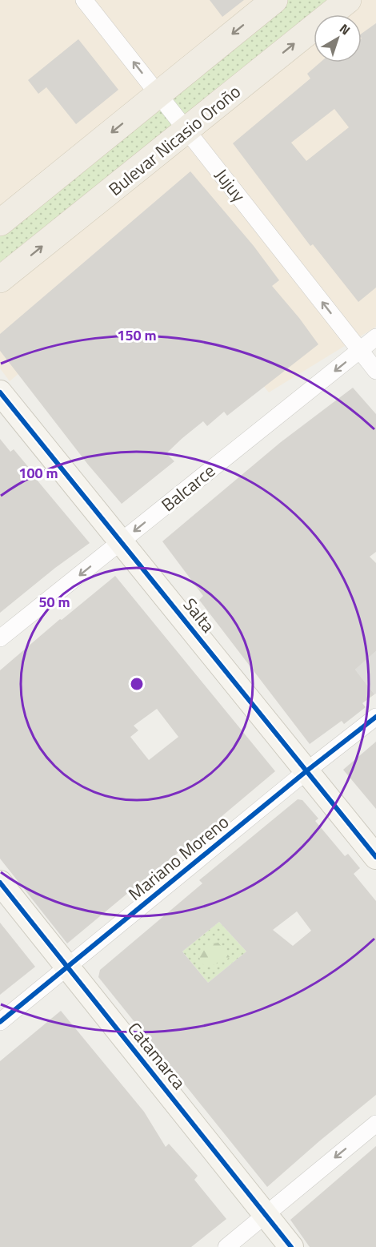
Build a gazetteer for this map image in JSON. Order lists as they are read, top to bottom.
{
  "streets": {
    "main road": ["Bulevar Nicasio Oroño", "Salta", "Catamarca"],
    "street": ["Jujuy", "Balcarce", "Mariano Moreno"]
  },
  "crossings": [
    ["Bulevar Nicasio Oroño", "Jujuy"],
    ["Jujuy", "Balcarce"],
    ["Balcarce", "Salta"],
    ["Salta", "Mariano Moreno"],
    ["Mariano Moreno", "Catamarca"]
  ],
  "one_way": ["Jujuy", "Balcarce"],
  "north": "top right",
  "rings": ["150 m", "100 m", "50 m"]
}
